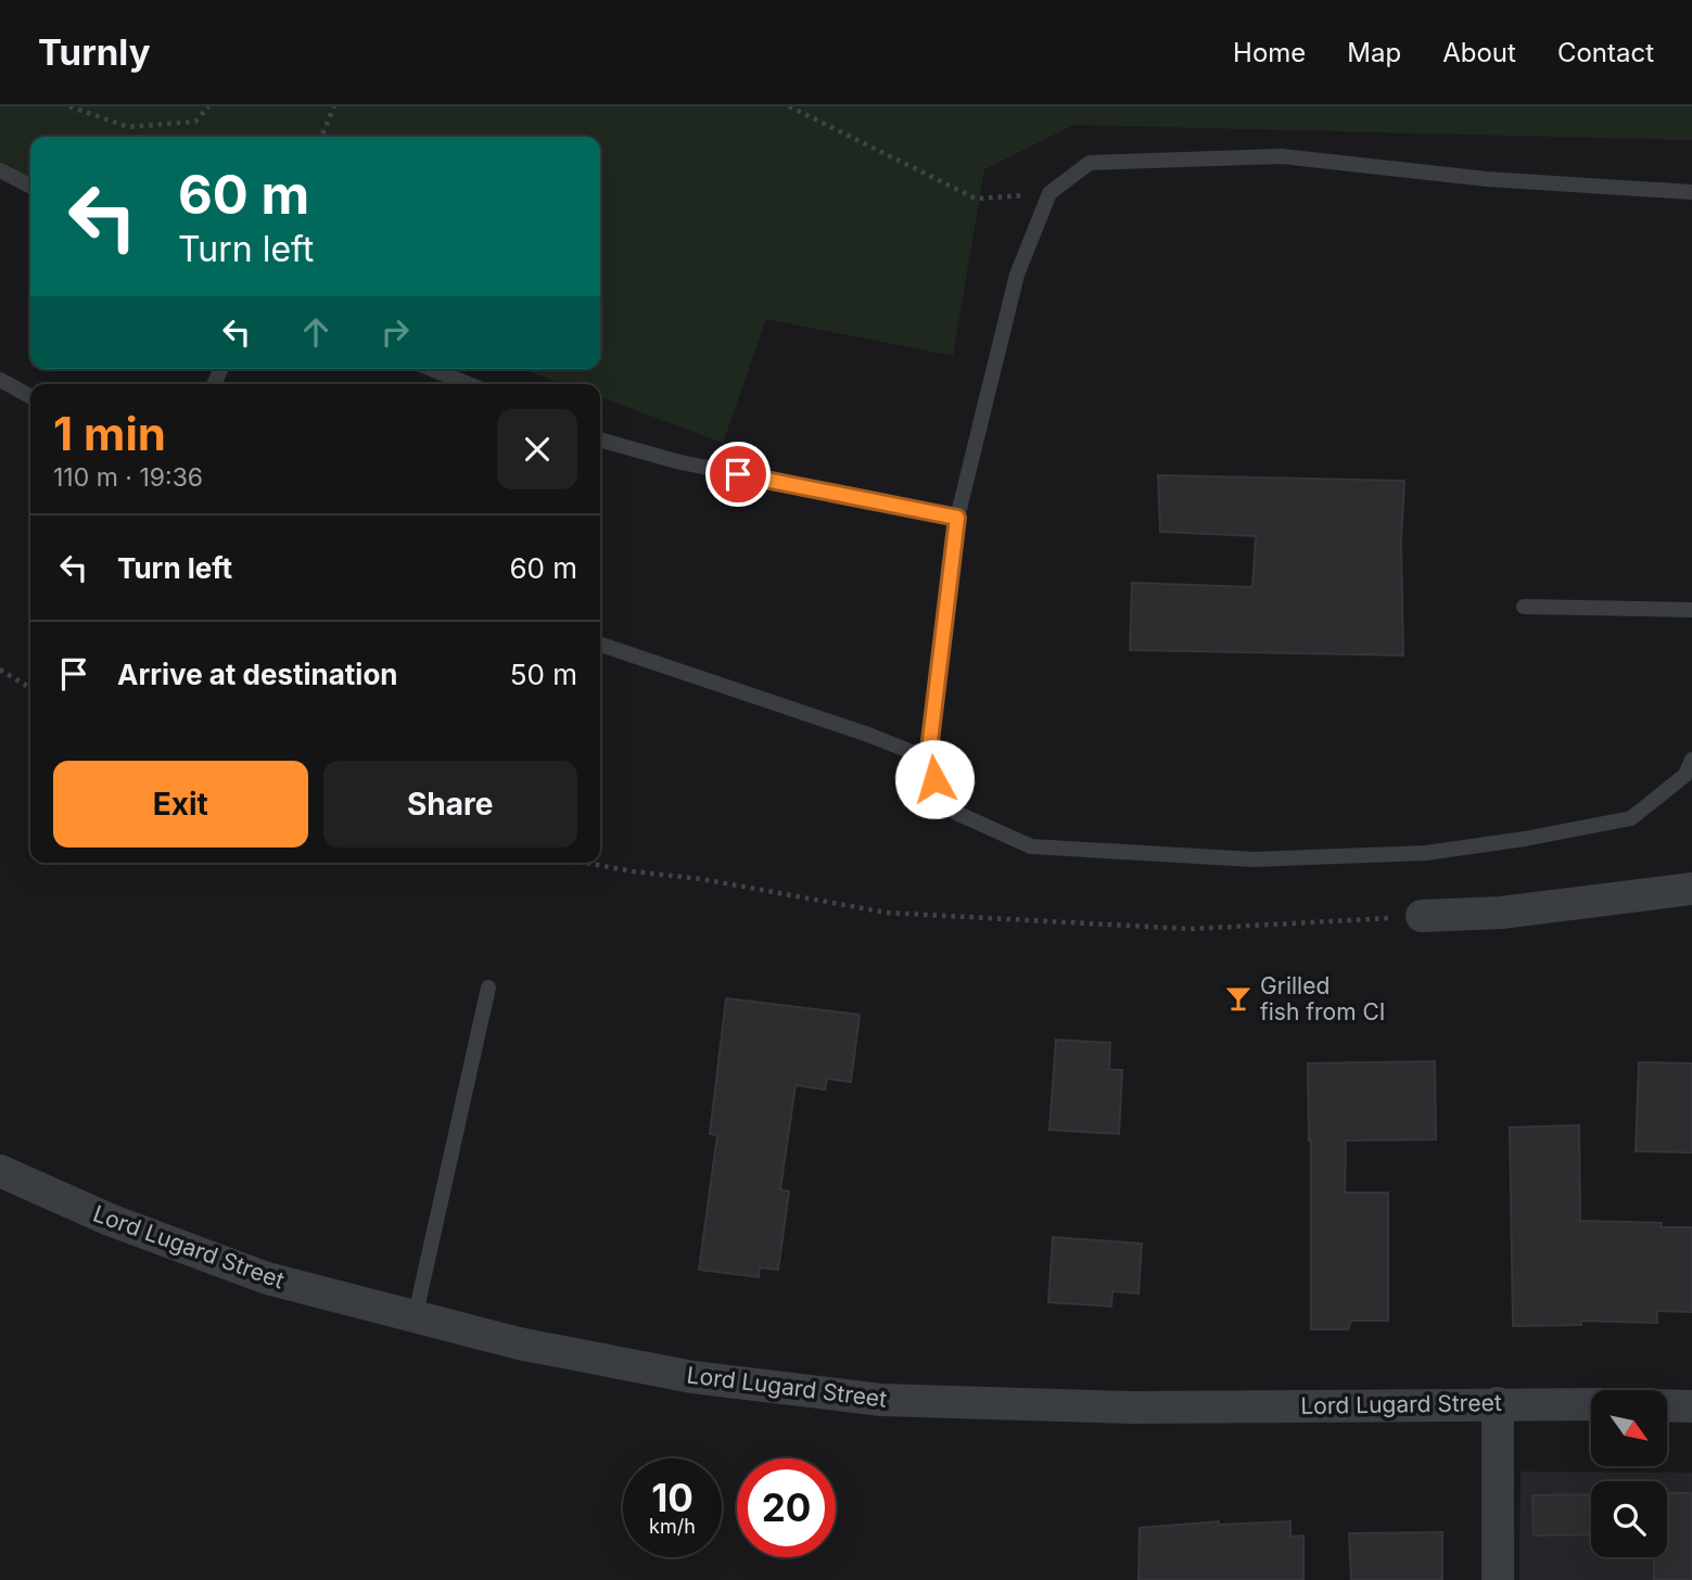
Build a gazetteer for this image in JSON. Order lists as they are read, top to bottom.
{
  "streets": {
    "street": ["Lord Lugard Street"]
  },
  "places": {
    "bar": ["Grilled fish from CI"]
  },
  "north": "bottom right",
  "page": {
    "header": "Turnly",
    "nav": [
      "Home",
      "Map",
      "About",
      "Contact"
    ],
    "turn": ["60 m", "Turn left"],
    "heading": ["1 min", "110 m · 19:36"],
    "list": [
      {
        "name": "Turn left",
        "value": "60 m"
      },
      {
        "name": "Arrive at destination",
        "value": "50 m"
      }
    ],
    "buttons": ["Exit", "Share"],
    "speed": "10 km/h",
    "limit": "20"
  }
}
